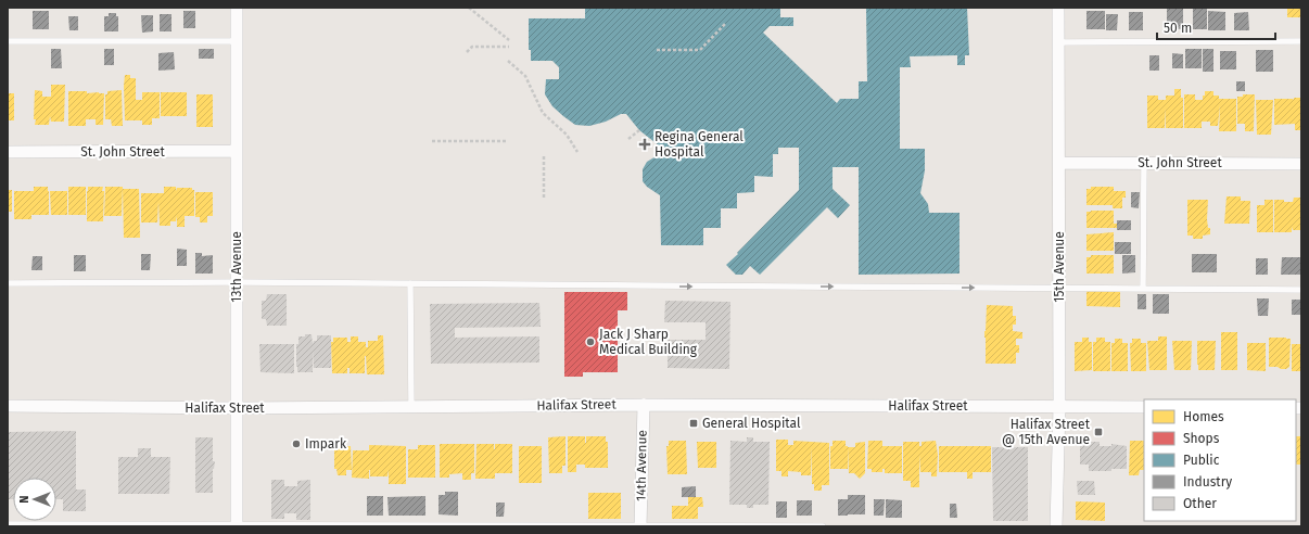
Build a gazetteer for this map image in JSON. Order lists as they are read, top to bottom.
{
  "streets": {
    "street": [
      "St. John Street",
      "13th Avenue",
      "15th Avenue",
      "Halifax Street",
      "14th Avenue"
    ]
  },
  "crossings": [
    ["St. John Street", "13th Avenue"],
    ["St. John Street", "15th Avenue"],
    ["13th Avenue", "Halifax Street"],
    ["15th Avenue", "Halifax Street"],
    ["Halifax Street", "14th Avenue"]
  ],
  "places": {
    "health": ["Regina General Hospital"],
    "other": ["Jack J Sharp Medical Building", "Impark"],
    "transit": ["General Hospital", "Halifax Street @ 15th Avenue"]
  },
  "legend": [
    "Homes",
    "Shops",
    "Public",
    "Industry",
    "Other"
  ],
  "scale_bar": "50 m",
  "north": "left"
}
